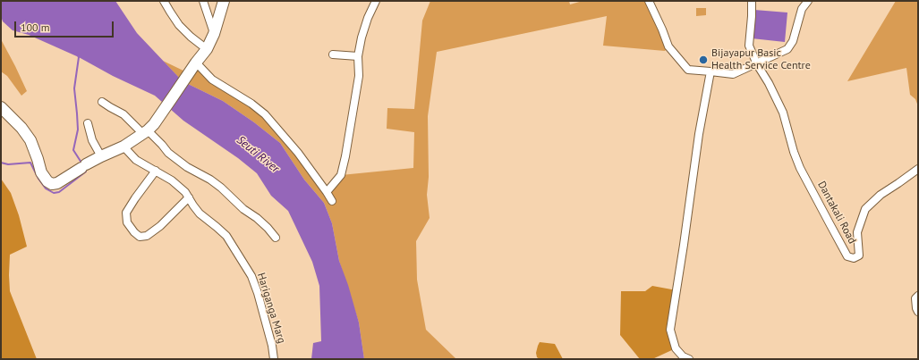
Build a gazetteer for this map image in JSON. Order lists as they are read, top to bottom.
{
  "streets": {
    "street": ["Dantakali Road", "Hariganga Marg"]
  },
  "water": ["Seuti River"],
  "places": ["Bijayapur Basic Health Service Centre"],
  "scale_bar": "100 m"
}
